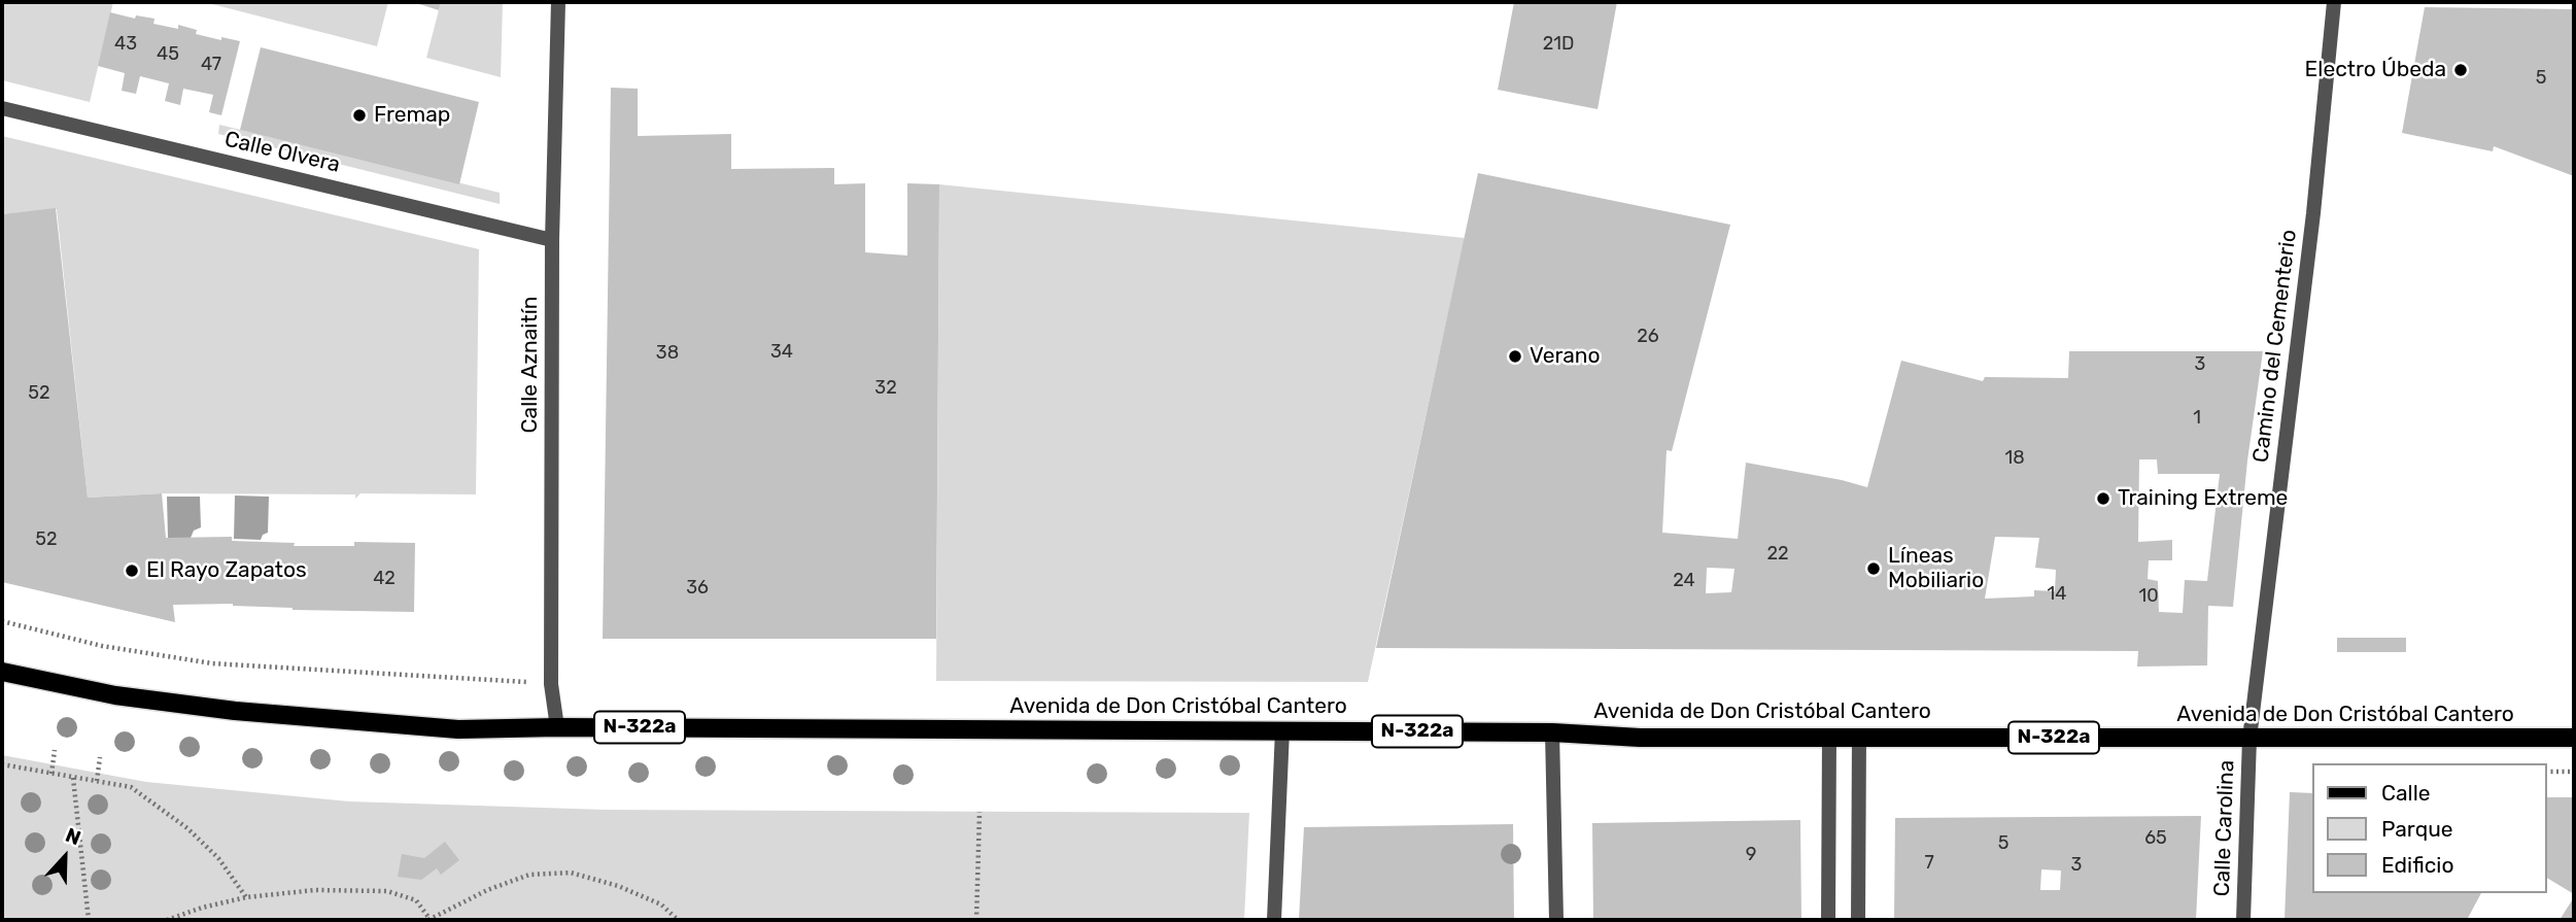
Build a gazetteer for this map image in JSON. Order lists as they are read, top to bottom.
{
  "streets": {
    "main road": ["Avenida de Don Cristóbal Cantero", "N-322a"],
    "street": [
      "Calle Olvera",
      "Camino del Cementerio",
      "Calle Aznaitín",
      "Calle Carolina"
    ]
  },
  "crossings": [
    ["Calle Olvera", "Calle Aznaitín"],
    ["Camino del Cementerio", "Avenida de Don Cristóbal Cantero"],
    ["Camino del Cementerio", "Calle Carolina"],
    ["Calle Aznaitín", "Avenida de Don Cristóbal Cantero"],
    ["Avenida de Don Cristóbal Cantero", "Calle Carolina"]
  ],
  "places": [
    "Electro Úbeda",
    "Fremap",
    "Verano",
    "Training Extreme",
    "Líneas Mobiliario",
    "El Rayo Zapatos"
  ],
  "house_numbers": [
    "43",
    "21D",
    "45",
    "47",
    "5",
    "26",
    "34",
    "38",
    "3",
    "32",
    "52",
    "1",
    "18",
    "52",
    "22",
    "42",
    "24",
    "36",
    "14",
    "10",
    "65",
    "5",
    "9",
    "7",
    "3"
  ],
  "legend": ["Calle", "Parque", "Edificio"],
  "north": "top"
}
